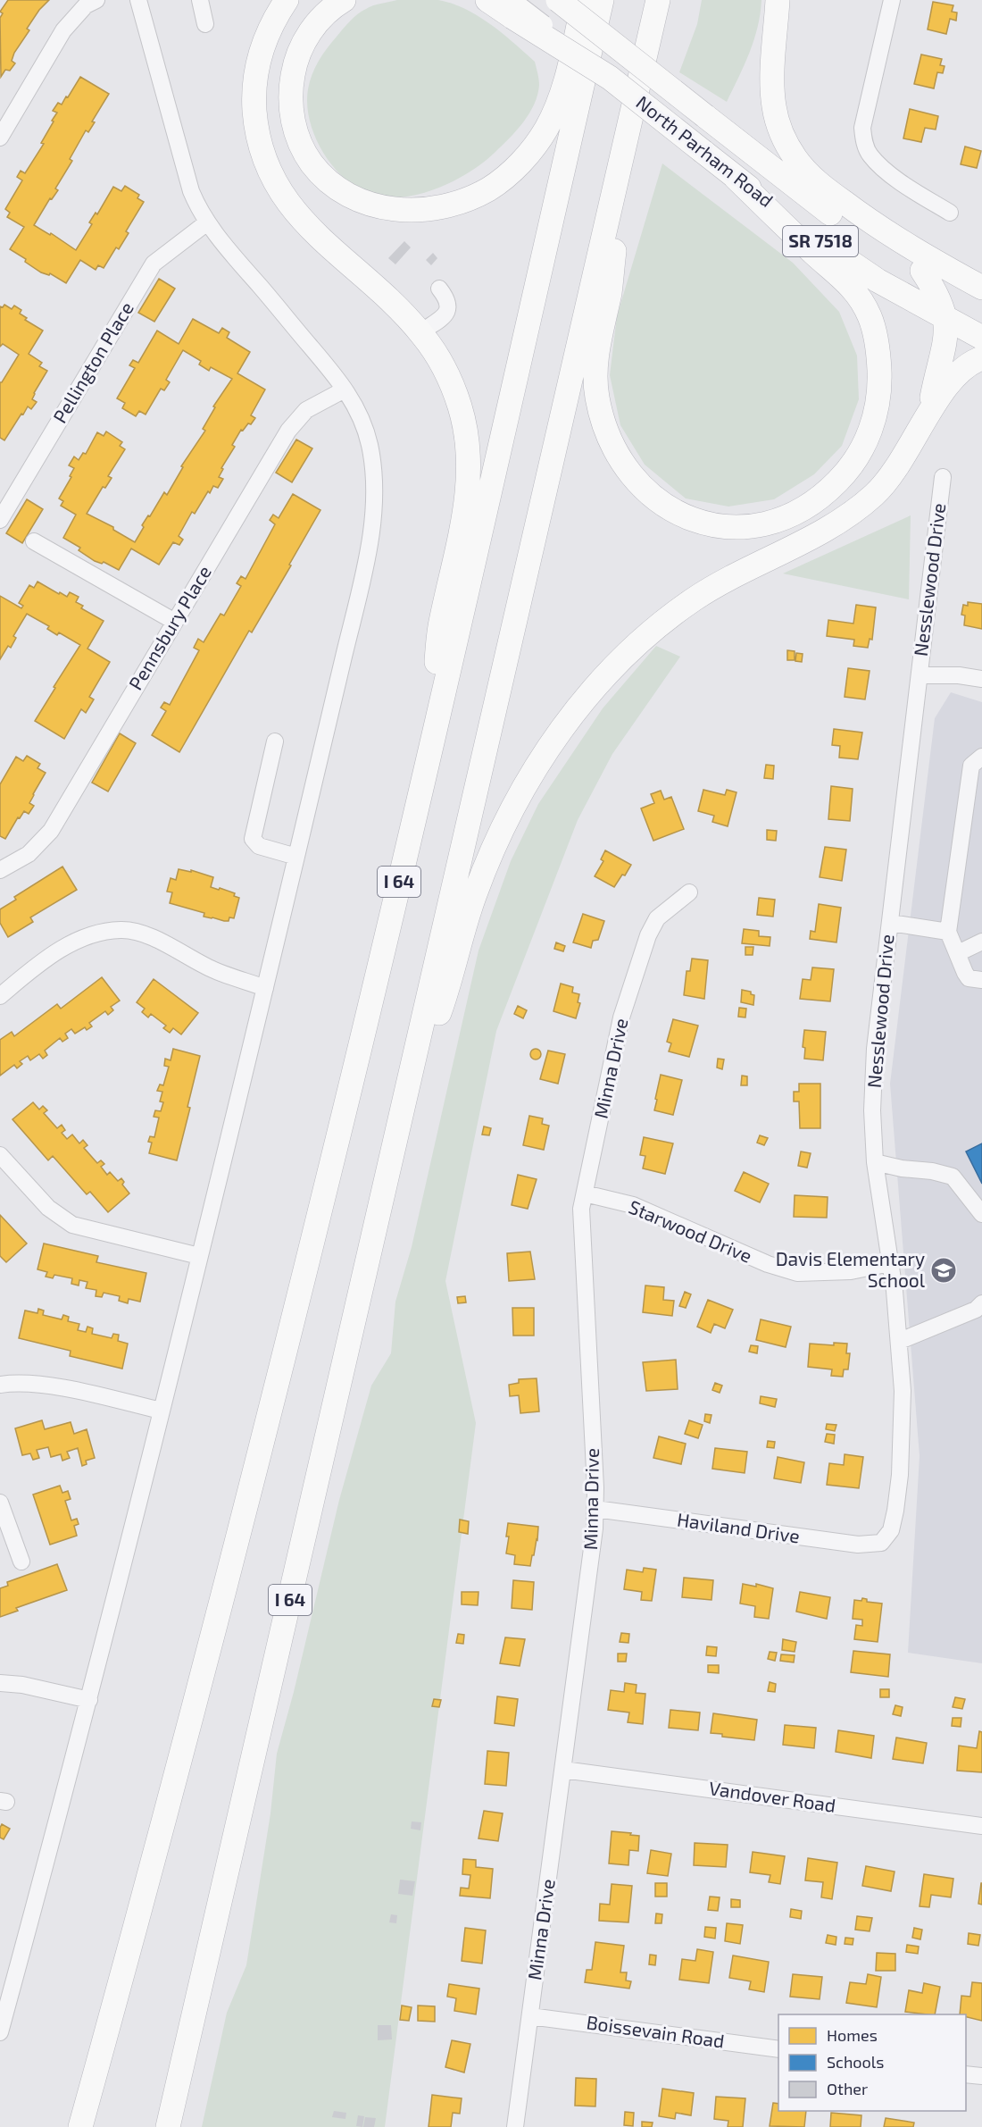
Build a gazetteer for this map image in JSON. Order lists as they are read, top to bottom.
{
  "streets": {
    "highway": ["North Parham Road", "SR 7518", "I 64"],
    "street": [
      "Pellington Place",
      "Nesslewood Drive",
      "Pennsbury Place",
      "Minna Drive",
      "Starwood Drive",
      "Haviland Drive",
      "Vandover Road",
      "Boissevain Road"
    ]
  },
  "crossings": [
    ["Nesslewood Drive", "Starwood Drive"],
    ["Nesslewood Drive", "Haviland Drive"],
    ["Minna Drive", "Starwood Drive"],
    ["Minna Drive", "Haviland Drive"],
    ["Minna Drive", "Vandover Road"],
    ["Minna Drive", "Boissevain Road"]
  ],
  "places": {
    "school or university": ["Davis Elementary School"]
  },
  "legend": ["Homes", "Schools", "Other"]
}
